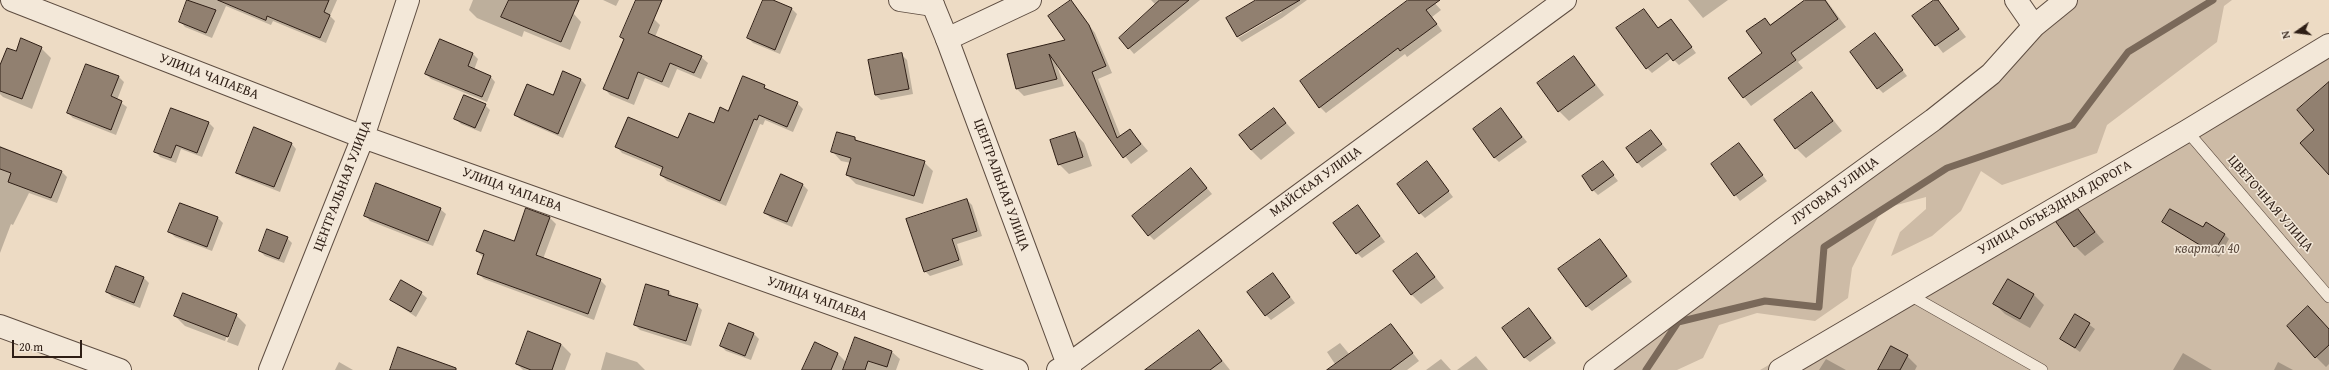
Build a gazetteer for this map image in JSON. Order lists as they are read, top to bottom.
{
  "streets": {
    "street": [
      "УЛИЦА ЧАПАЕВА",
      "МАЙСКАЯ УЛИЦА",
      "ЦЕНТРАЛЬНАЯ УЛИЦА",
      "ЛУГОВАЯ УЛИЦА",
      "УЛИЦА ОБЪЕЗДНАЯ ДОРОГА"
    ],
    "lane": ["ЦВЕТОЧНАЯ УЛИЦА"]
  },
  "crossings": [
    ["УЛИЦА ЧАПАЕВА", "ЦЕНТРАЛЬНАЯ УЛИЦА"],
    ["МАЙСКАЯ УЛИЦА", "ЦЕНТРАЛЬНАЯ УЛИЦА"],
    ["ЦВЕТОЧНАЯ УЛИЦА", "УЛИЦА ОБЪЕЗДНАЯ ДОРОГА"]
  ],
  "parks": ["квартал 40"],
  "scale_bar": "20 m",
  "north": "left"
}
